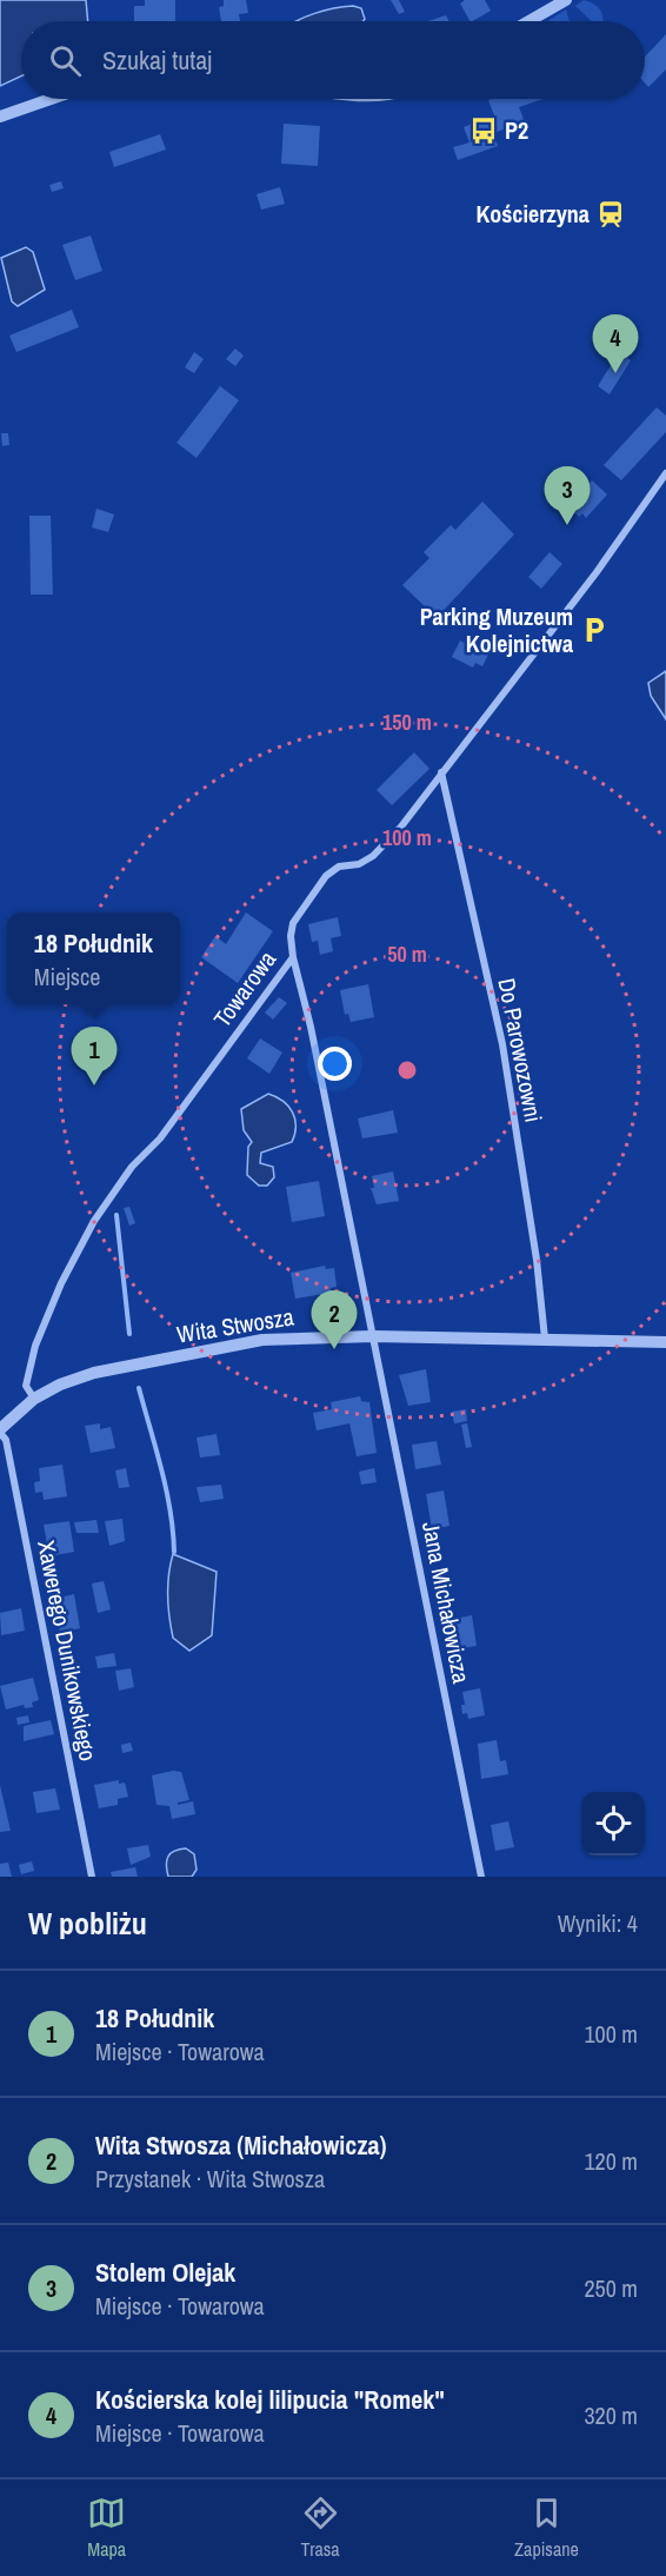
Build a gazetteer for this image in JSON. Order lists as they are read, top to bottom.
{
  "streets": {
    "street": [
      "Towarowa",
      "Do Parowozowni",
      "Wita Stwosza",
      "Jana Michałowicza",
      "Xawerego Dunikowskiego"
    ]
  },
  "crossings": [
    ["Towarowa", "Do Parowozowni"],
    ["Towarowa", "Wita Stwosza"],
    ["Towarowa", "Jana Michałowicza"],
    ["Do Parowozowni", "Wita Stwosza"],
    ["Wita Stwosza", "Jana Michałowicza"],
    ["Wita Stwosza", "Xawerego Dunikowskiego"]
  ],
  "places": {
    "bus stop": ["P2"],
    "station": ["Kościerzyna"],
    "parking": ["Parking Muzeum Kolejnictwa"]
  },
  "page": {
    "search": "Szukaj tutaj",
    "pins": [
      "4",
      "3",
      "1",
      "2"
    ],
    "popup": ["18 Południk", "Miejsce"],
    "heading": ["W pobliżu", "Wyniki: 4"],
    "list": [
      {
        "mark": "1",
        "name": "18 Południk",
        "note": "Miejsce · Towarowa",
        "value": "100 m"
      },
      {
        "mark": "2",
        "name": "Wita Stwosza (Michałowicza)",
        "note": "Przystanek · Wita Stwosza",
        "value": "120 m"
      },
      {
        "mark": "3",
        "name": "Stolem Olejak",
        "note": "Miejsce · Towarowa",
        "value": "250 m"
      },
      {
        "mark": "4",
        "name": "Kościerska kolej lilipucia \"Romek\"",
        "note": "Miejsce · Towarowa",
        "value": "320 m"
      }
    ],
    "nav": ["Mapa", "Trasa", "Zapisane"]
  },
  "rings": ["150 m", "100 m", "50 m"]
}
